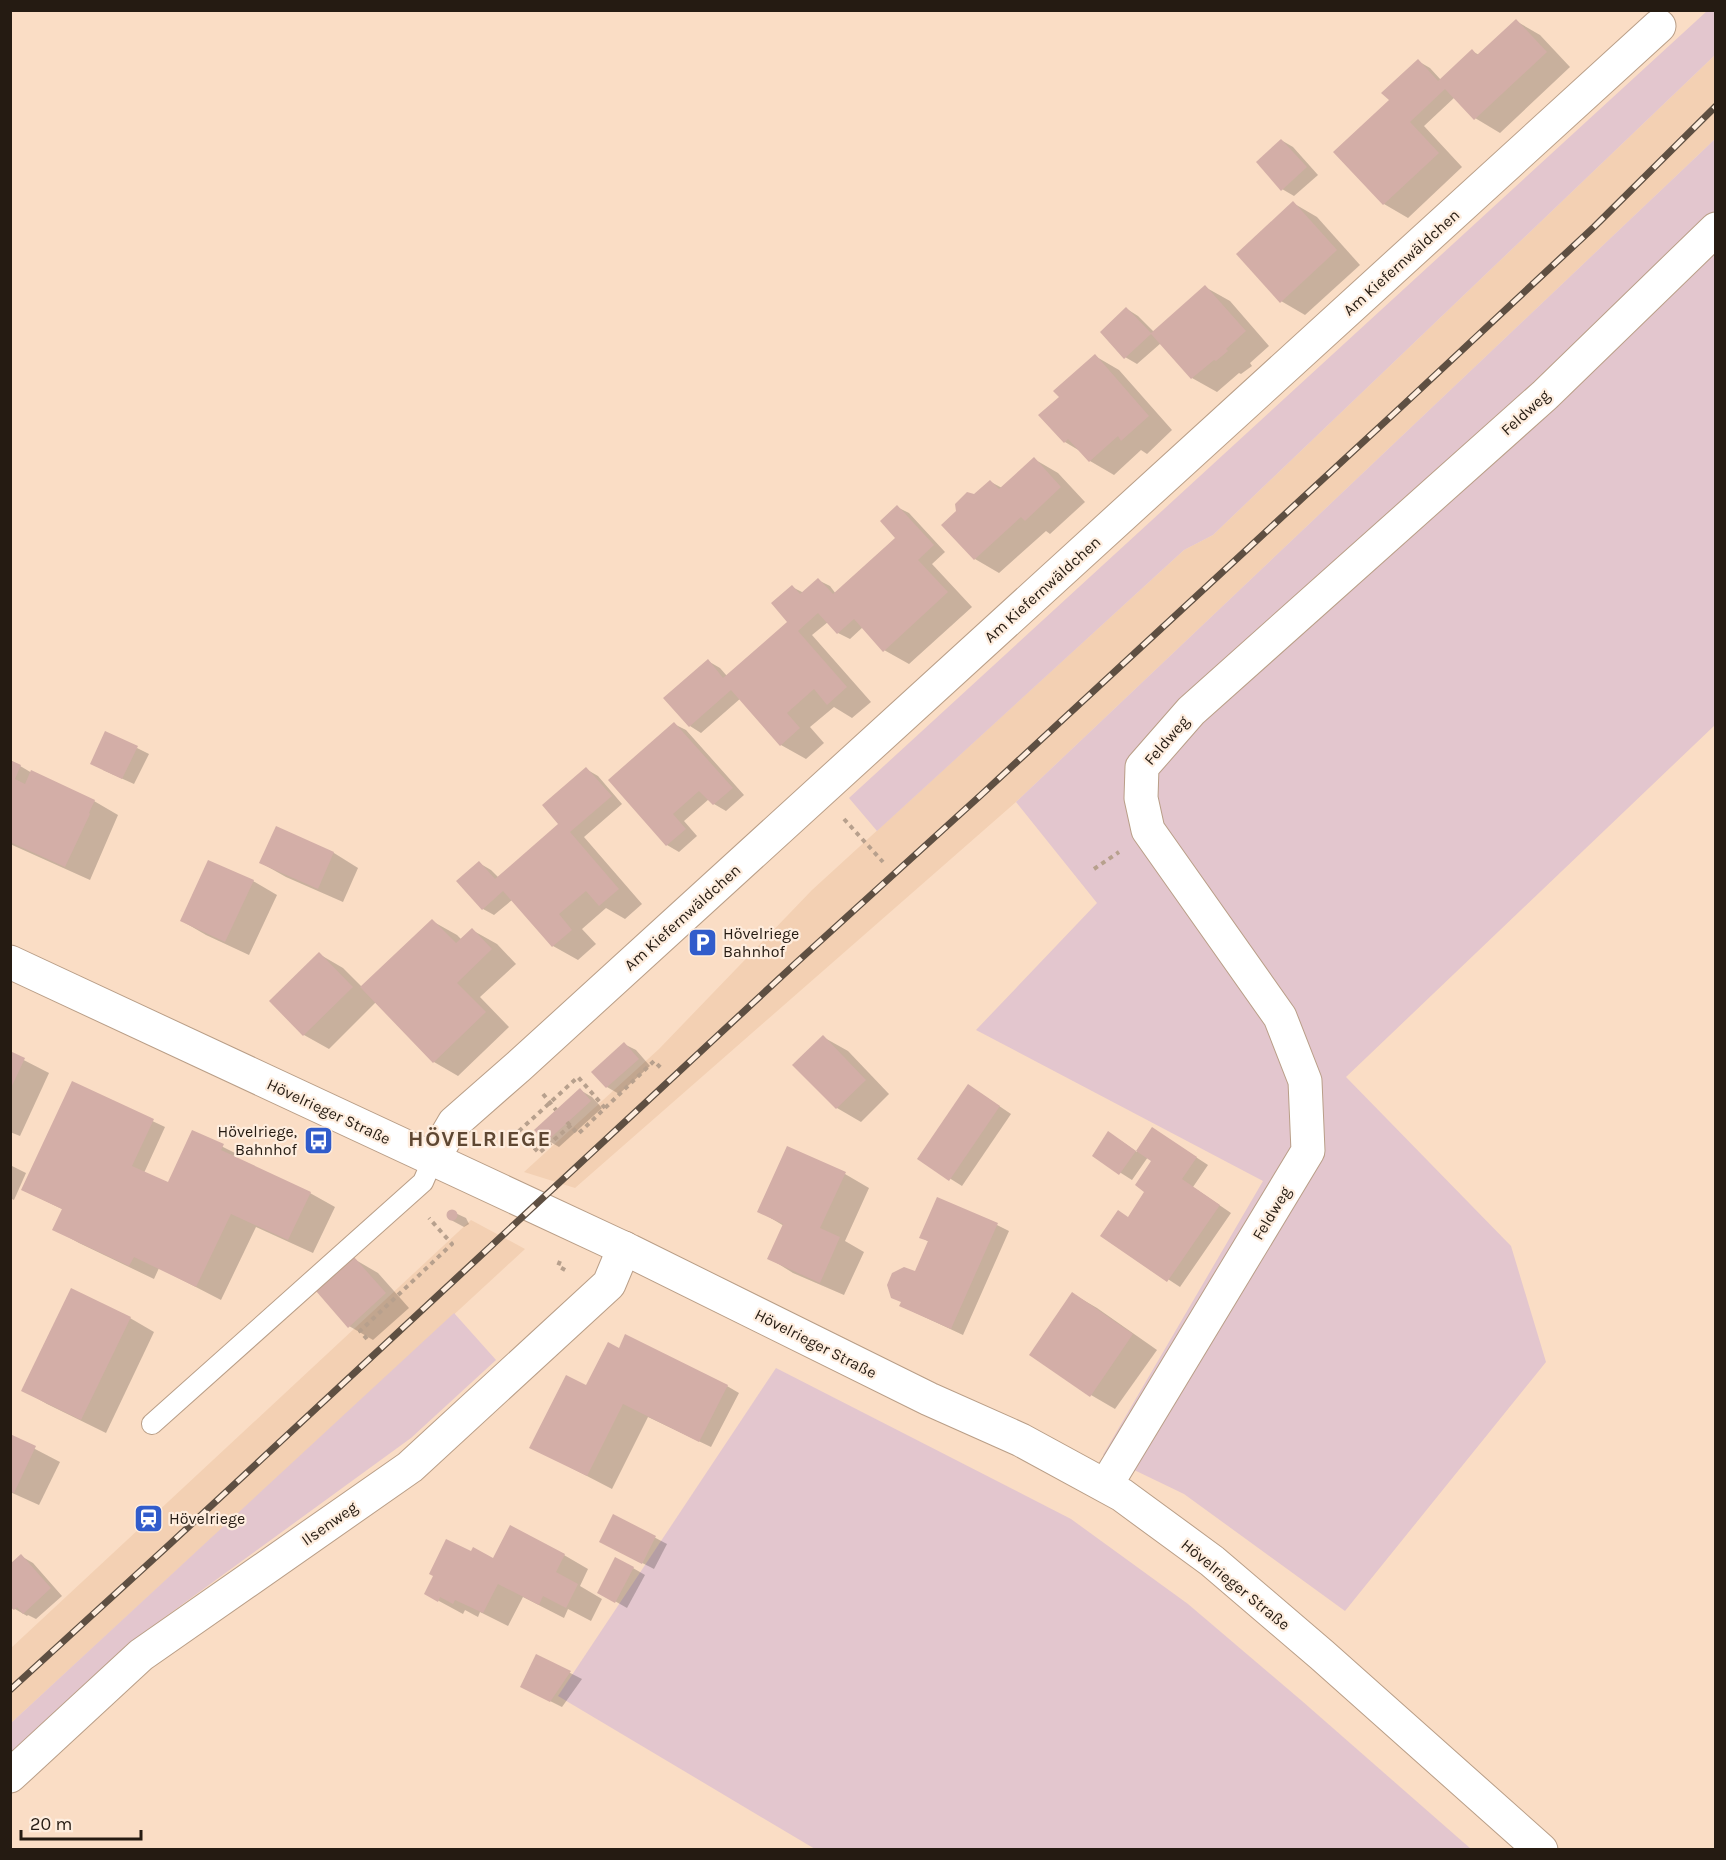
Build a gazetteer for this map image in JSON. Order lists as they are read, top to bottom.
{
  "streets": {
    "street": [
      "Am Kiefernwäldchen",
      "Feldweg",
      "Hövelrieger Straße",
      "Ilsenweg"
    ]
  },
  "crossings": [
    ["Am Kiefernwäldchen", "Hövelrieger Straße"],
    ["Feldweg", "Hövelrieger Straße"],
    ["Hövelrieger Straße", "Ilsenweg"]
  ],
  "districts": ["HÖVELRIEGE"],
  "places": {
    "parking": ["Hövelriege Bahnhof"],
    "bus stop": ["Hövelriege, Bahnhof"],
    "station": ["Hövelriege"]
  },
  "scale_bar": "20 m"
}
